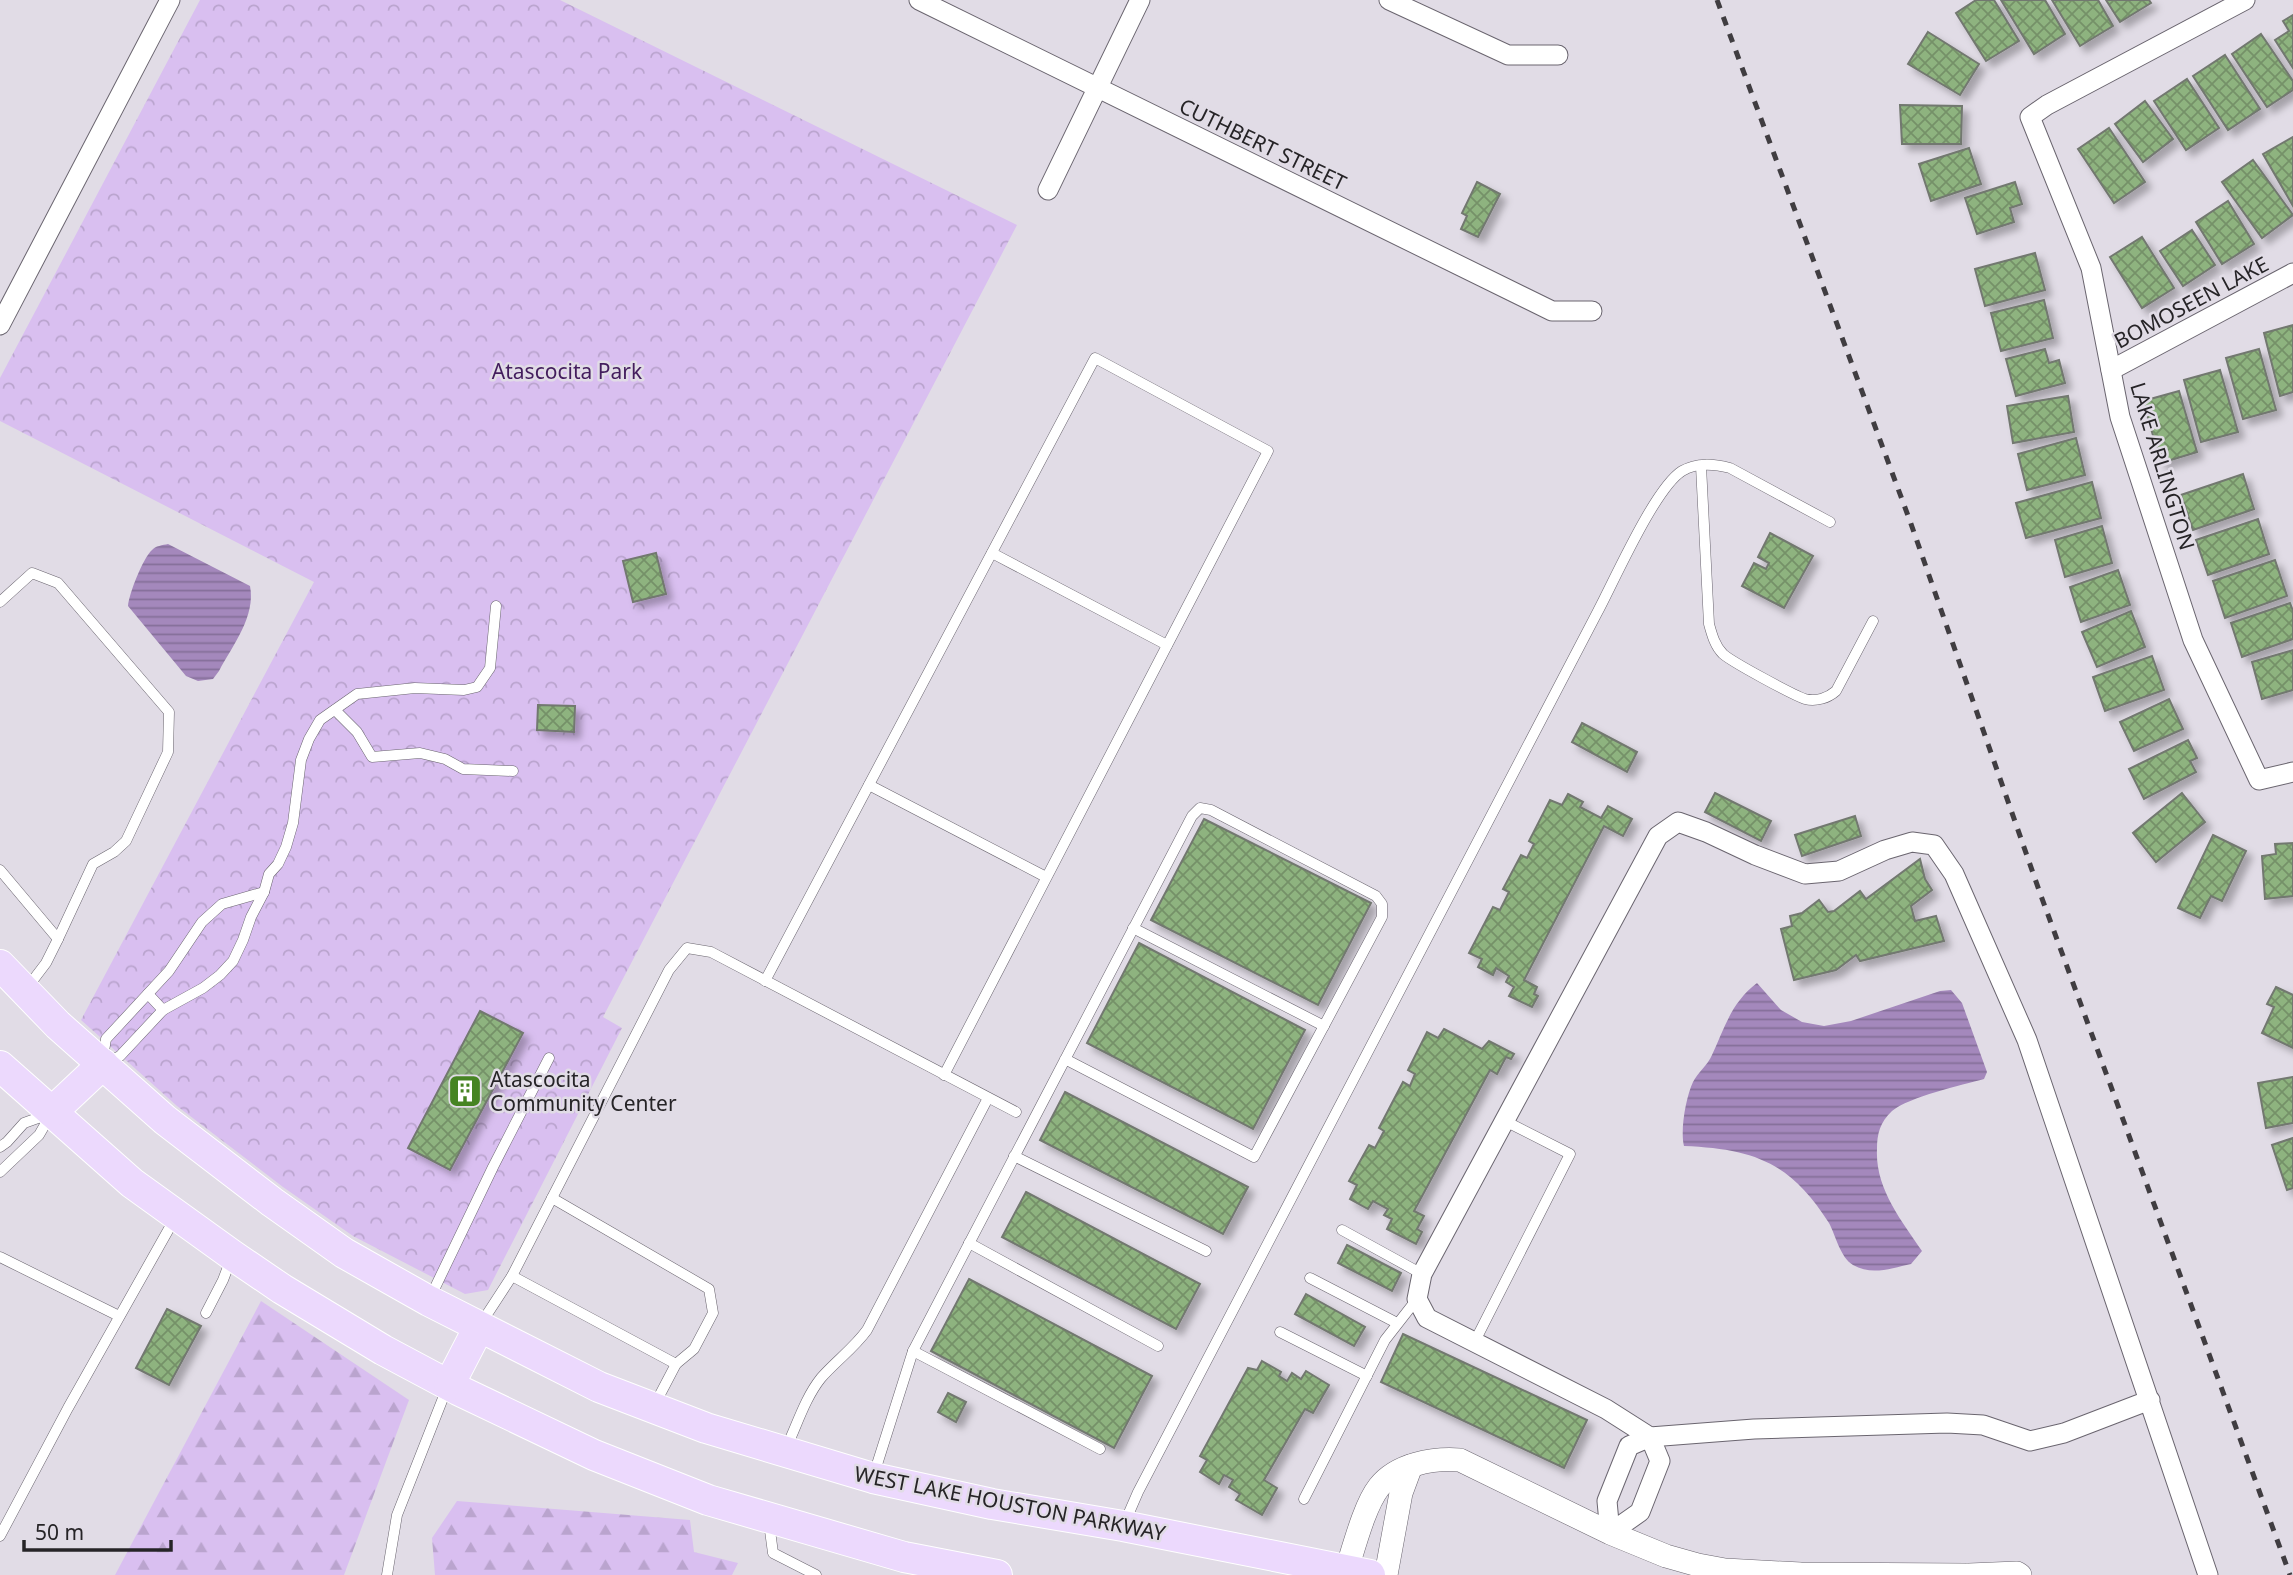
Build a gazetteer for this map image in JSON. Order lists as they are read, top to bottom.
{
  "streets": {
    "main road": ["WEST LAKE HOUSTON PARKWAY"],
    "street": ["CUTHBERT STREET", "BOMOSEEN LAKE", "LAKE ARLINGTON"]
  },
  "crossings": [
    ["BOMOSEEN LAKE", "LAKE ARLINGTON"]
  ],
  "parks": ["Atascocita Park"],
  "places": {
    "building": ["Atascocita Community Center"]
  },
  "scale_bar": "50 m"
}
